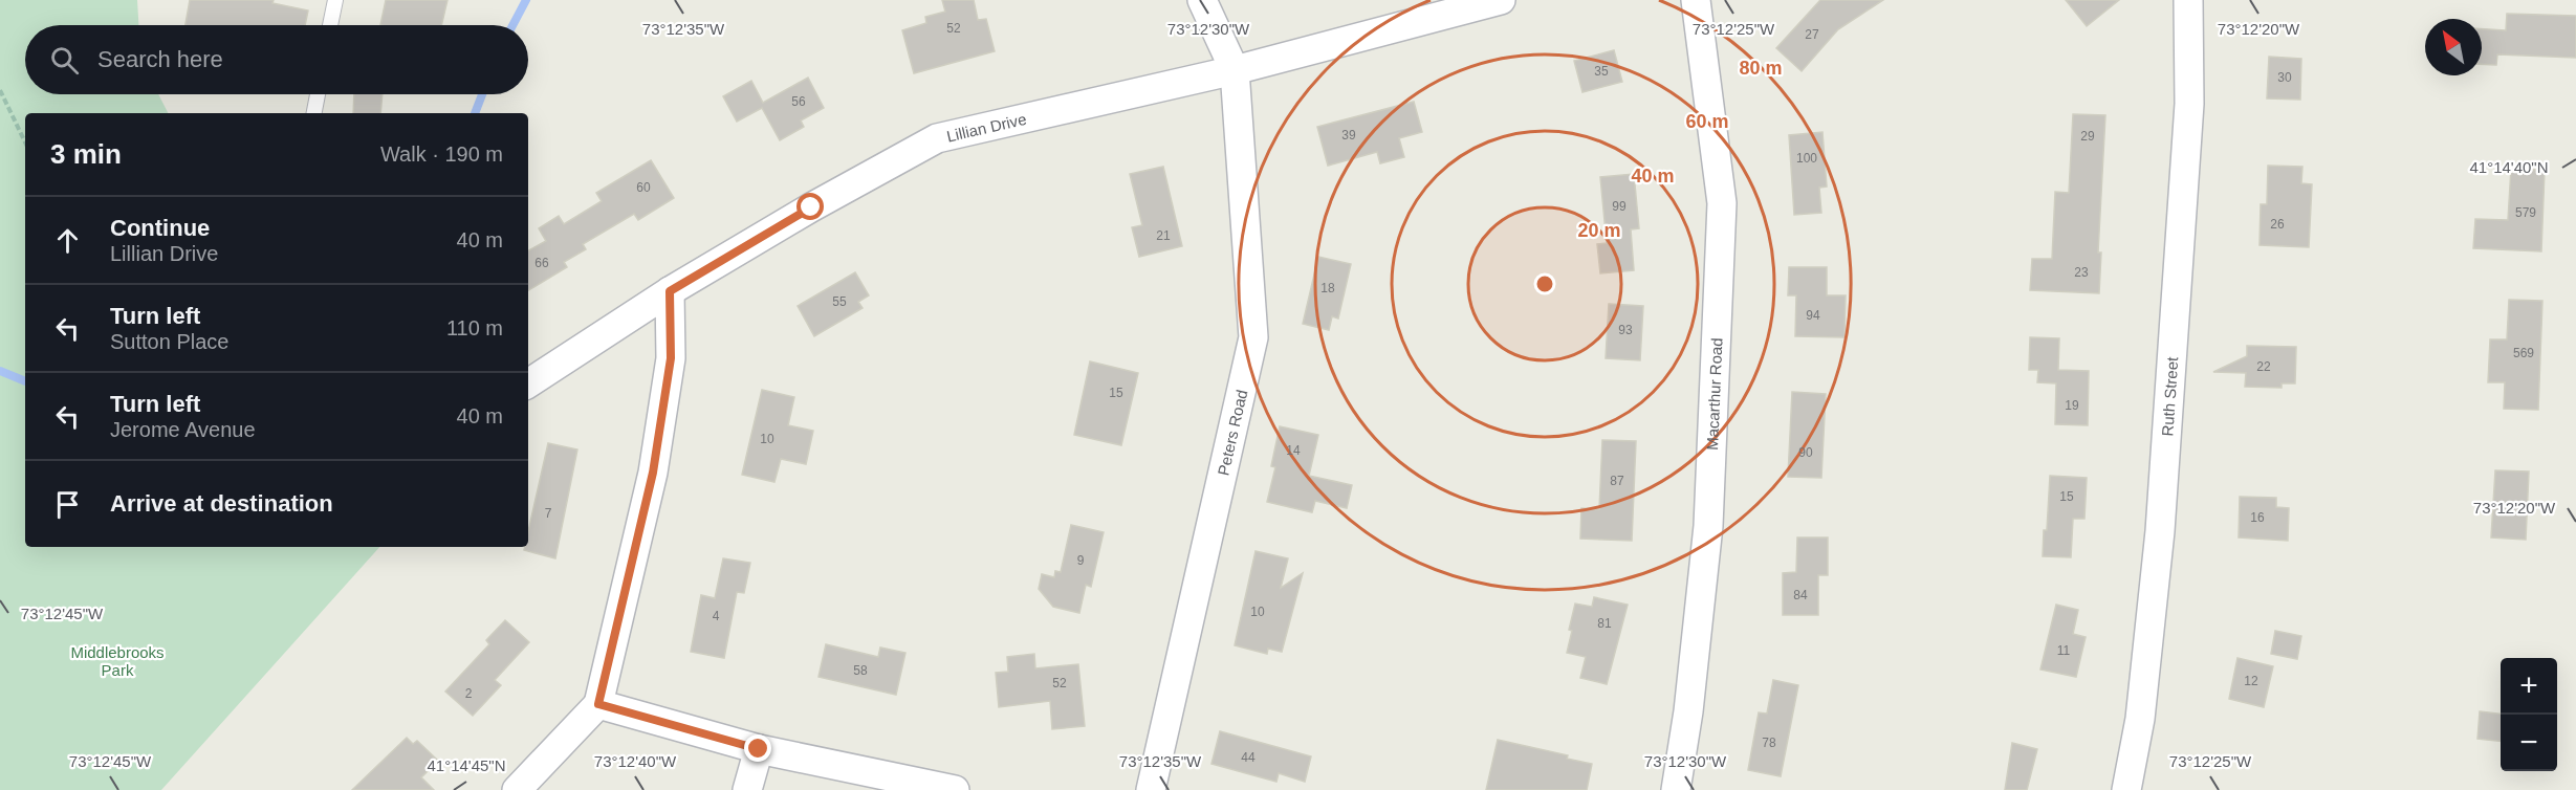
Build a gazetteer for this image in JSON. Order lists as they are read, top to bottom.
{
  "streets": {
    "street": [
      "Lillian Drive",
      "Macarthur Road",
      "Ruth Street",
      "Peters Road"
    ]
  },
  "crossings": [
    ["Lillian Drive", "Peters Road"]
  ],
  "parks": ["Middlebrooks Park"],
  "house_numbers": [
    "52",
    "27",
    "35",
    "30",
    "56",
    "39",
    "29",
    "100",
    "60",
    "99",
    "579",
    "26",
    "21",
    "66",
    "23",
    "18",
    "55",
    "94",
    "93",
    "569",
    "22",
    "15",
    "19",
    "10",
    "14",
    "90",
    "87",
    "15",
    "7",
    "16",
    "9",
    "84",
    "10",
    "4",
    "81",
    "11",
    "58",
    "12",
    "52",
    "2",
    "78",
    "44"
  ],
  "north": "top left",
  "page": {
    "search": "Search here",
    "heading": ["3 min", "Walk · 190 m"],
    "list": [
      ["Continue", "Lillian Drive", "40 m"],
      ["Turn left", "Sutton Place", "110 m"],
      ["Turn left", "Jerome Avenue", "40 m"],
      "Arrive at destination"
    ],
    "map_buttons": ["+", "−"]
  },
  "coordinates": [
    "73°12'35\"W",
    "73°12'25\"W",
    "73°12'30\"W",
    "73°12'20\"W",
    "41°14'40\"N",
    "73°12'45\"W",
    "73°12'40\"W",
    "41°14'45\"N"
  ],
  "rings": [
    "80 m",
    "60 m",
    "40 m",
    "20 m"
  ]
}
